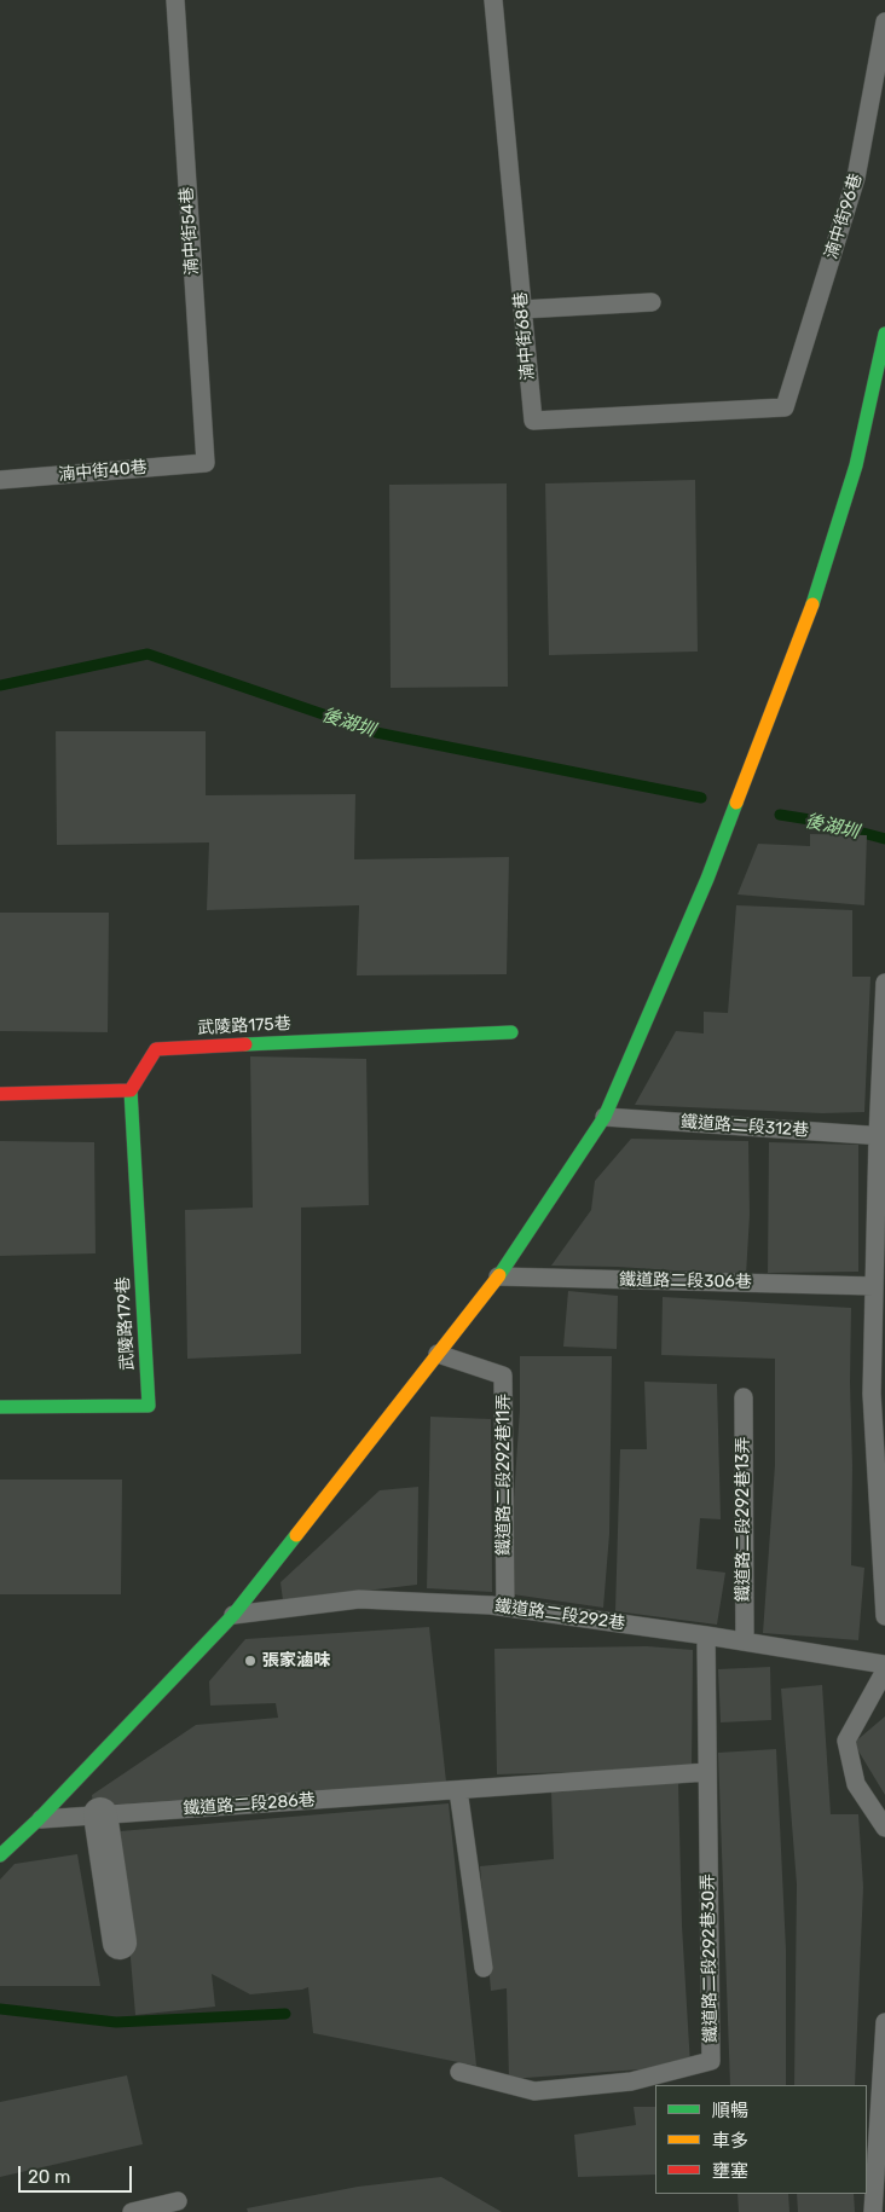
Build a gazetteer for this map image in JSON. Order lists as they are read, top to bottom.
{
  "streets": {
    "street": ["武陵路175巷", "武陵路179巷"],
    "lane": [
      "湳中街96巷",
      "湳中街54巷",
      "湳中街68巷",
      "湳中街40巷",
      "鐵道路二段312巷",
      "鐵道路二段306巷",
      "鐵道路二段292巷11弄",
      "鐵道路二段292巷13弄",
      "鐵道路二段292巷",
      "鐵道路二段286巷",
      "鐵道路二段292巷30弄"
    ]
  },
  "crossings": [
    ["湳中街96巷", "湳中街68巷"],
    ["湳中街54巷", "湳中街40巷"],
    ["武陵路175巷", "武陵路179巷"],
    ["鐵道路二段292巷11弄", "鐵道路二段292巷"],
    ["鐵道路二段292巷13弄", "鐵道路二段292巷"],
    ["鐵道路二段292巷", "鐵道路二段292巷30弄"],
    ["鐵道路二段286巷", "鐵道路二段292巷30弄"]
  ],
  "water": ["後湖圳"],
  "places": ["張家滷味"],
  "legend": ["順暢", "車多", "壅塞"],
  "scale_bar": "20 m"
}
